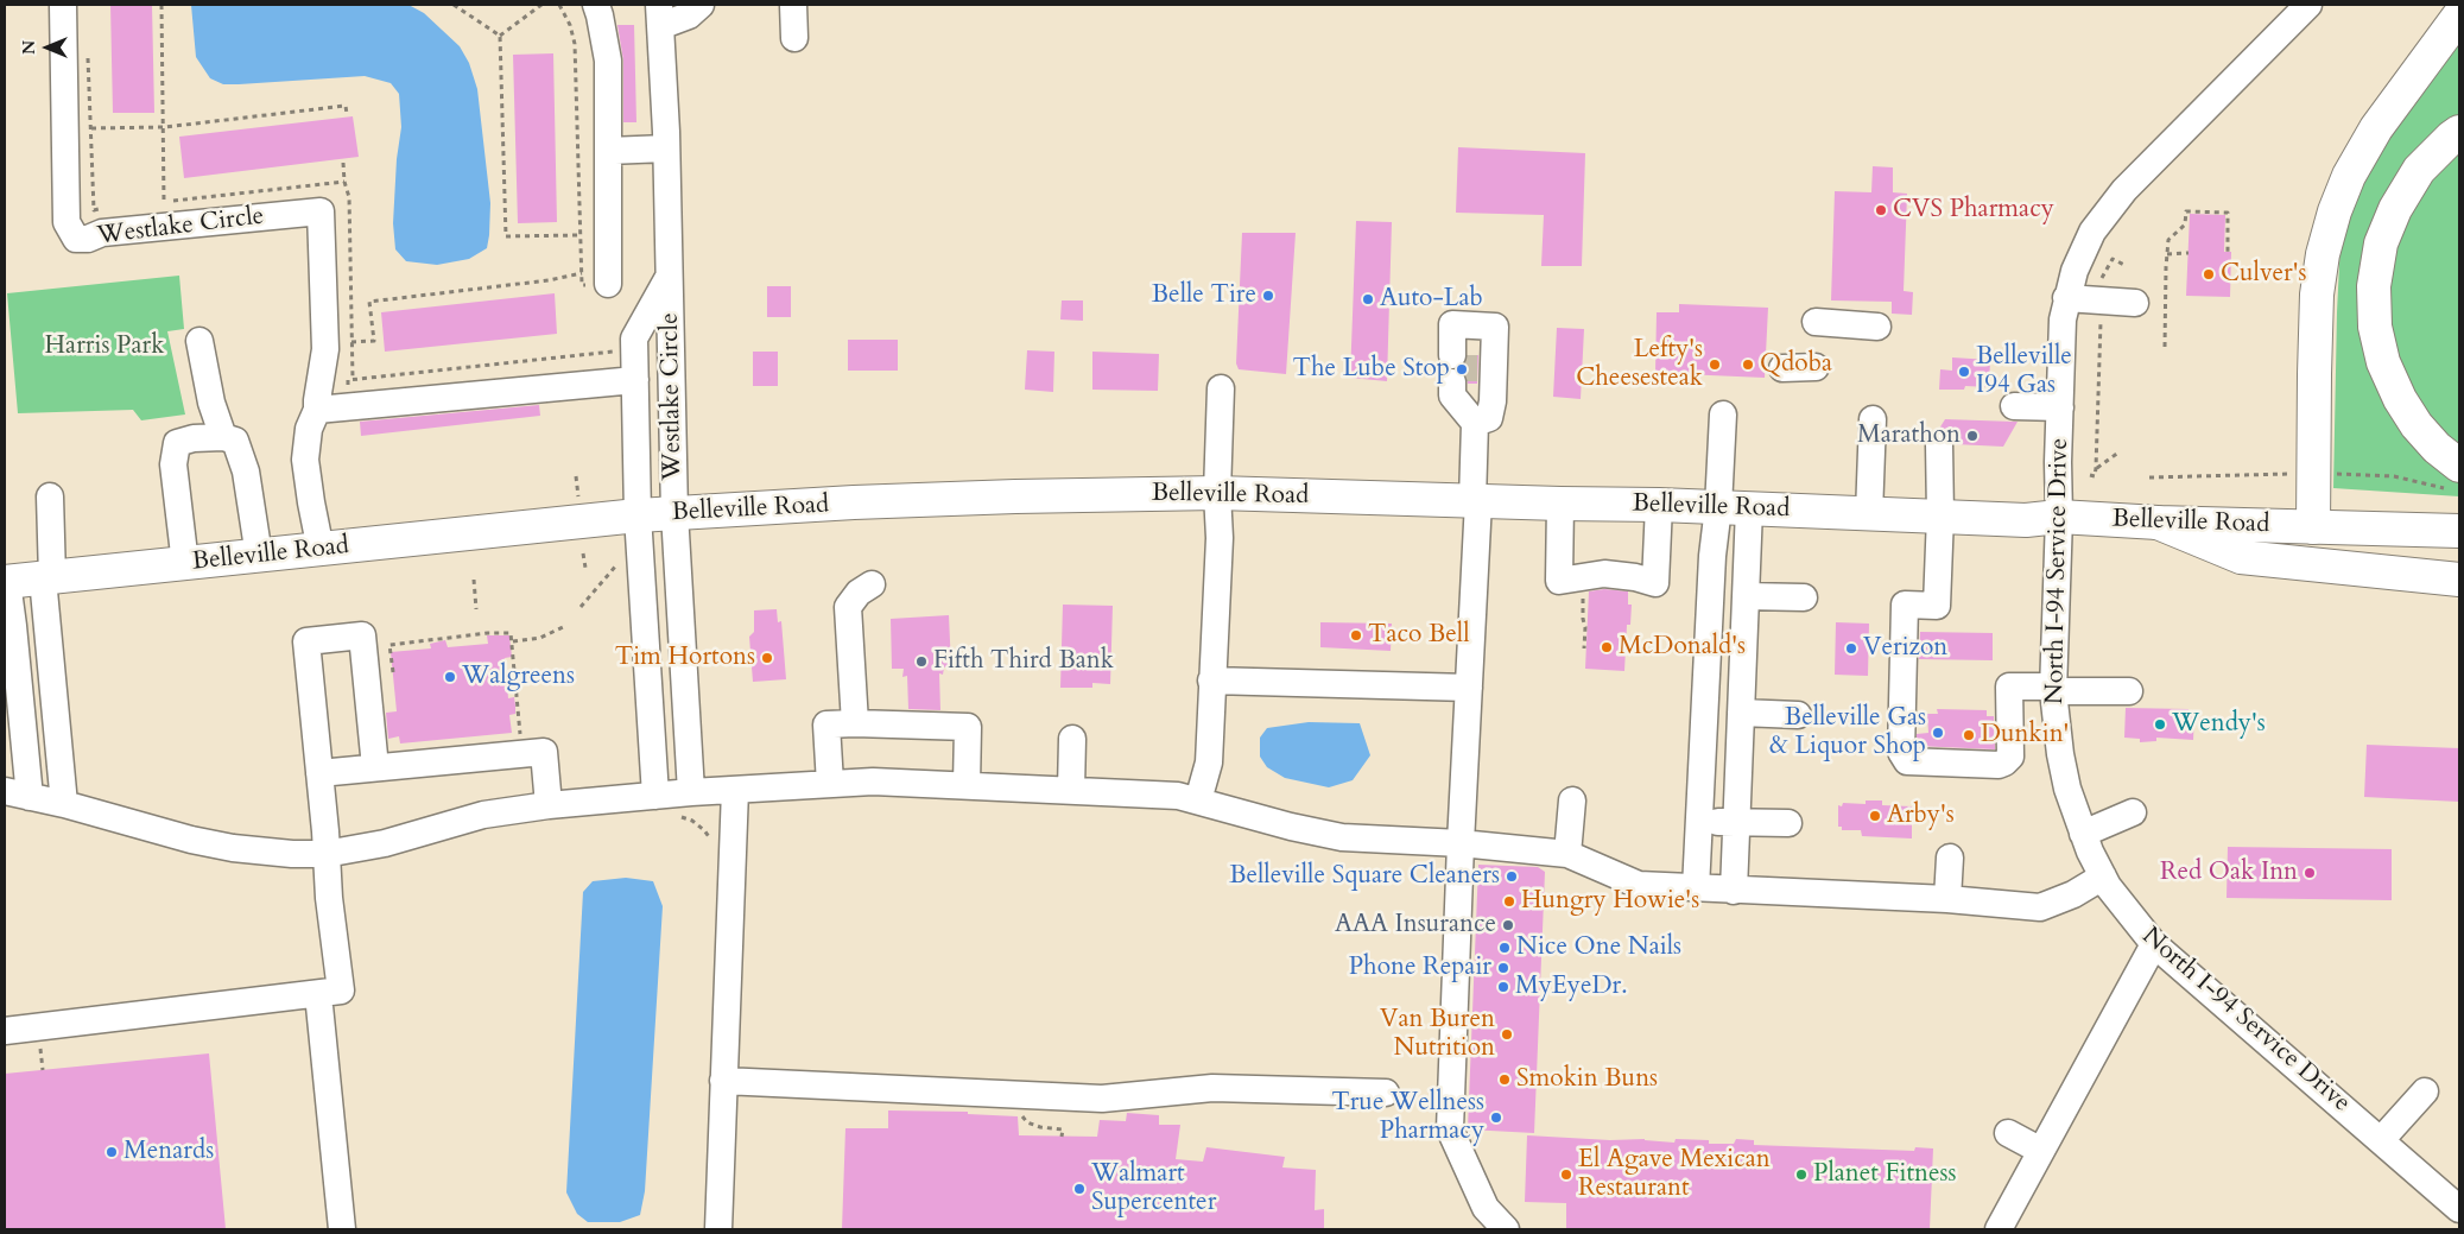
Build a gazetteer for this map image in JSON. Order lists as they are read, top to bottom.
{
  "streets": {
    "main road": ["Belleville Road"],
    "street": ["Westlake Circle", "North I-94 Service Drive"]
  },
  "crossings": [
    ["Westlake Circle", "Belleville Road"],
    ["Belleville Road", "North I-94 Service Drive"]
  ],
  "parks": ["Harris Park"],
  "places": [
    "CVS Pharmacy",
    "Culver's",
    "Belle Tire",
    "Auto-Lab",
    "Lefty's Cheesesteak",
    "Qdoba",
    "The Lube Stop",
    "Belleville I94 Gas",
    "Marathon",
    "Taco Bell",
    "McDonald's",
    "Verizon",
    "Tim Hortons",
    "Fifth Third Bank",
    "Walgreens",
    "Wendy's",
    "Belleville Gas & Liquor Shop",
    "Dunkin'",
    "Arby's",
    "Red Oak Inn",
    "Belleville Square Cleaners",
    "Hungry Howie's",
    "AAA Insurance",
    "Nice One Nails",
    "Phone Repair",
    "MyEyeDr.",
    "Van Buren Nutrition",
    "Smokin Buns",
    "True Wellness Pharmacy",
    "Menards",
    "El Agave Mexican Restaurant",
    "Planet Fitness",
    "Walmart Supercenter"
  ],
  "north": "left"
}
